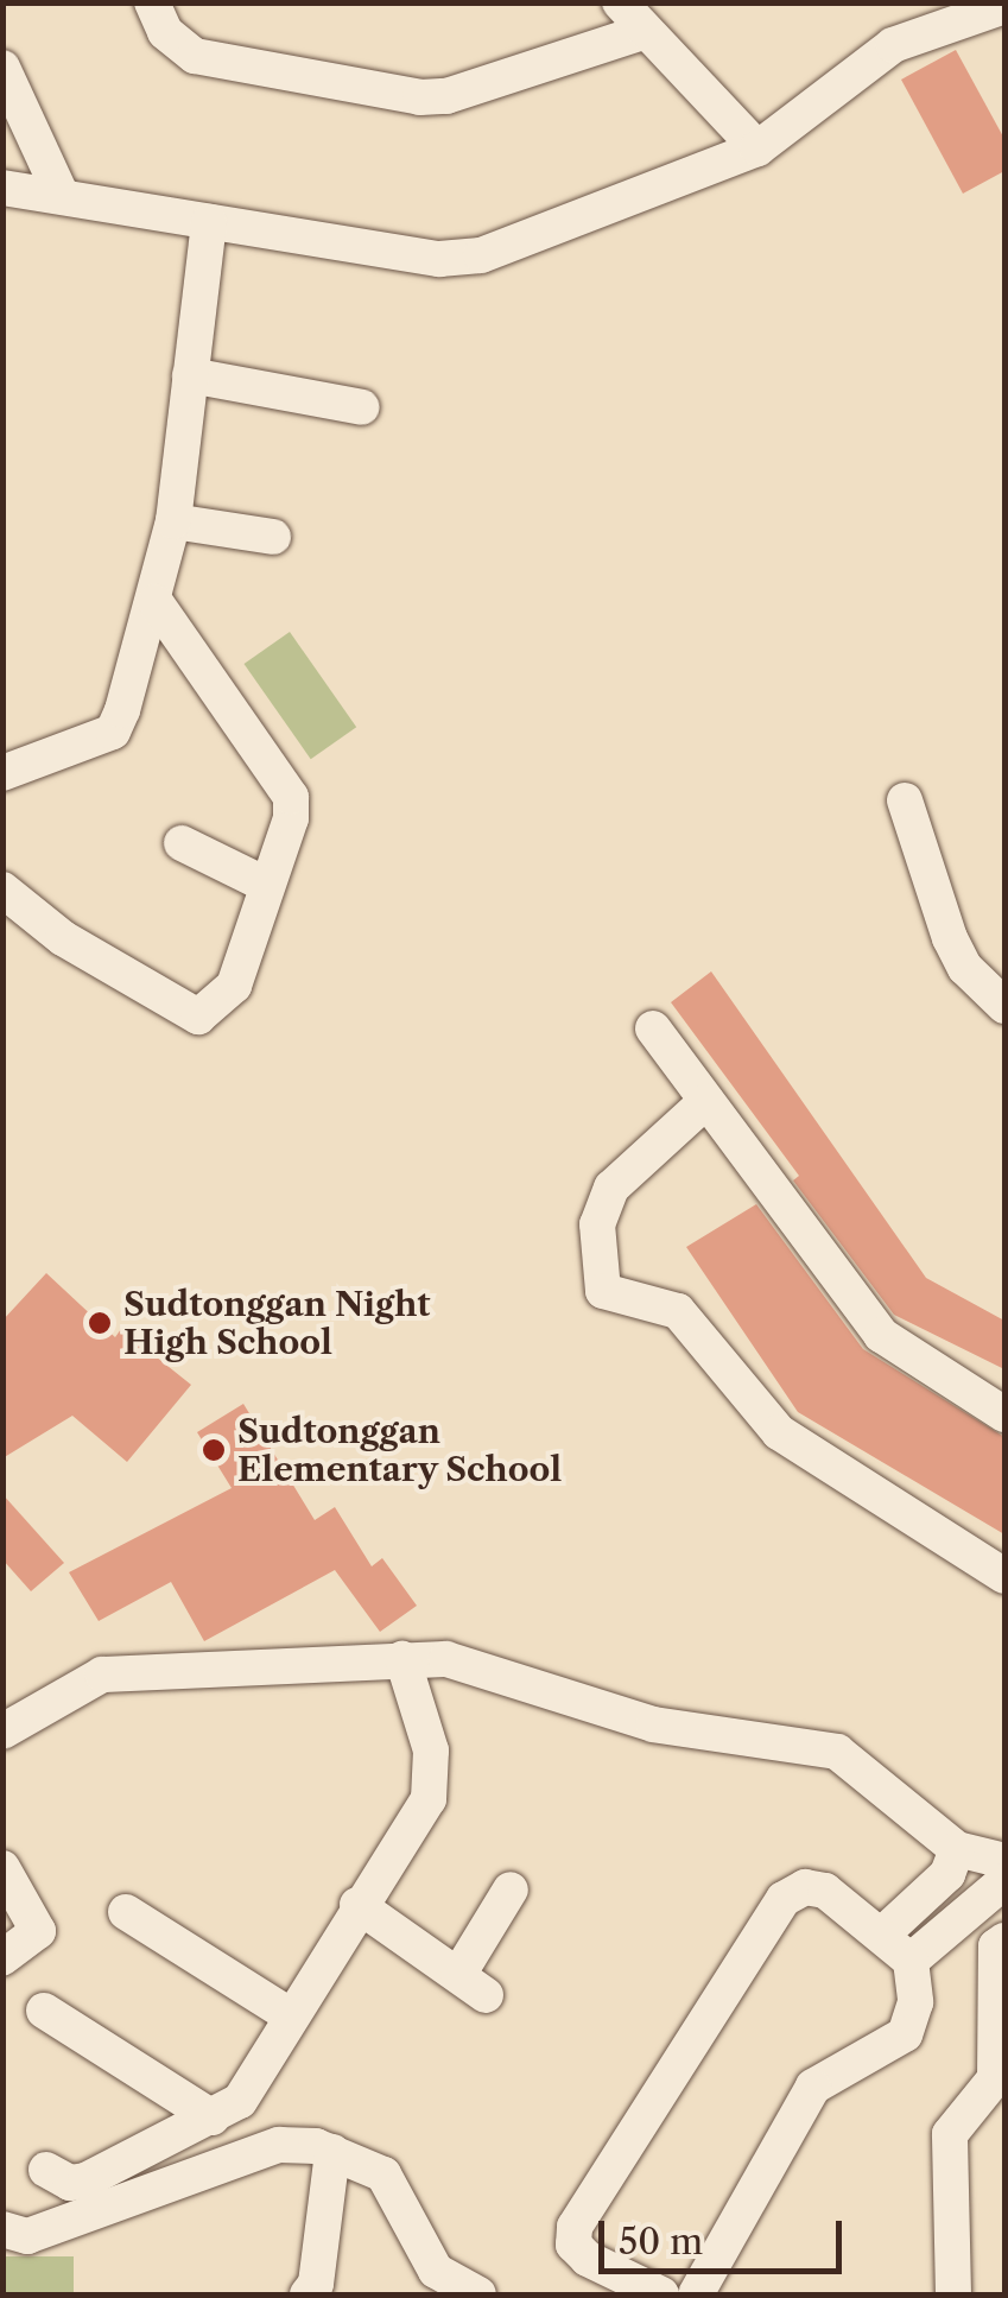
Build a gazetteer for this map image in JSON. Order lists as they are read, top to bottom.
{
  "places": ["Sudtonggan Night High School", "Sudtonggan Elementary School"],
  "scale_bar": "50 m"
}
